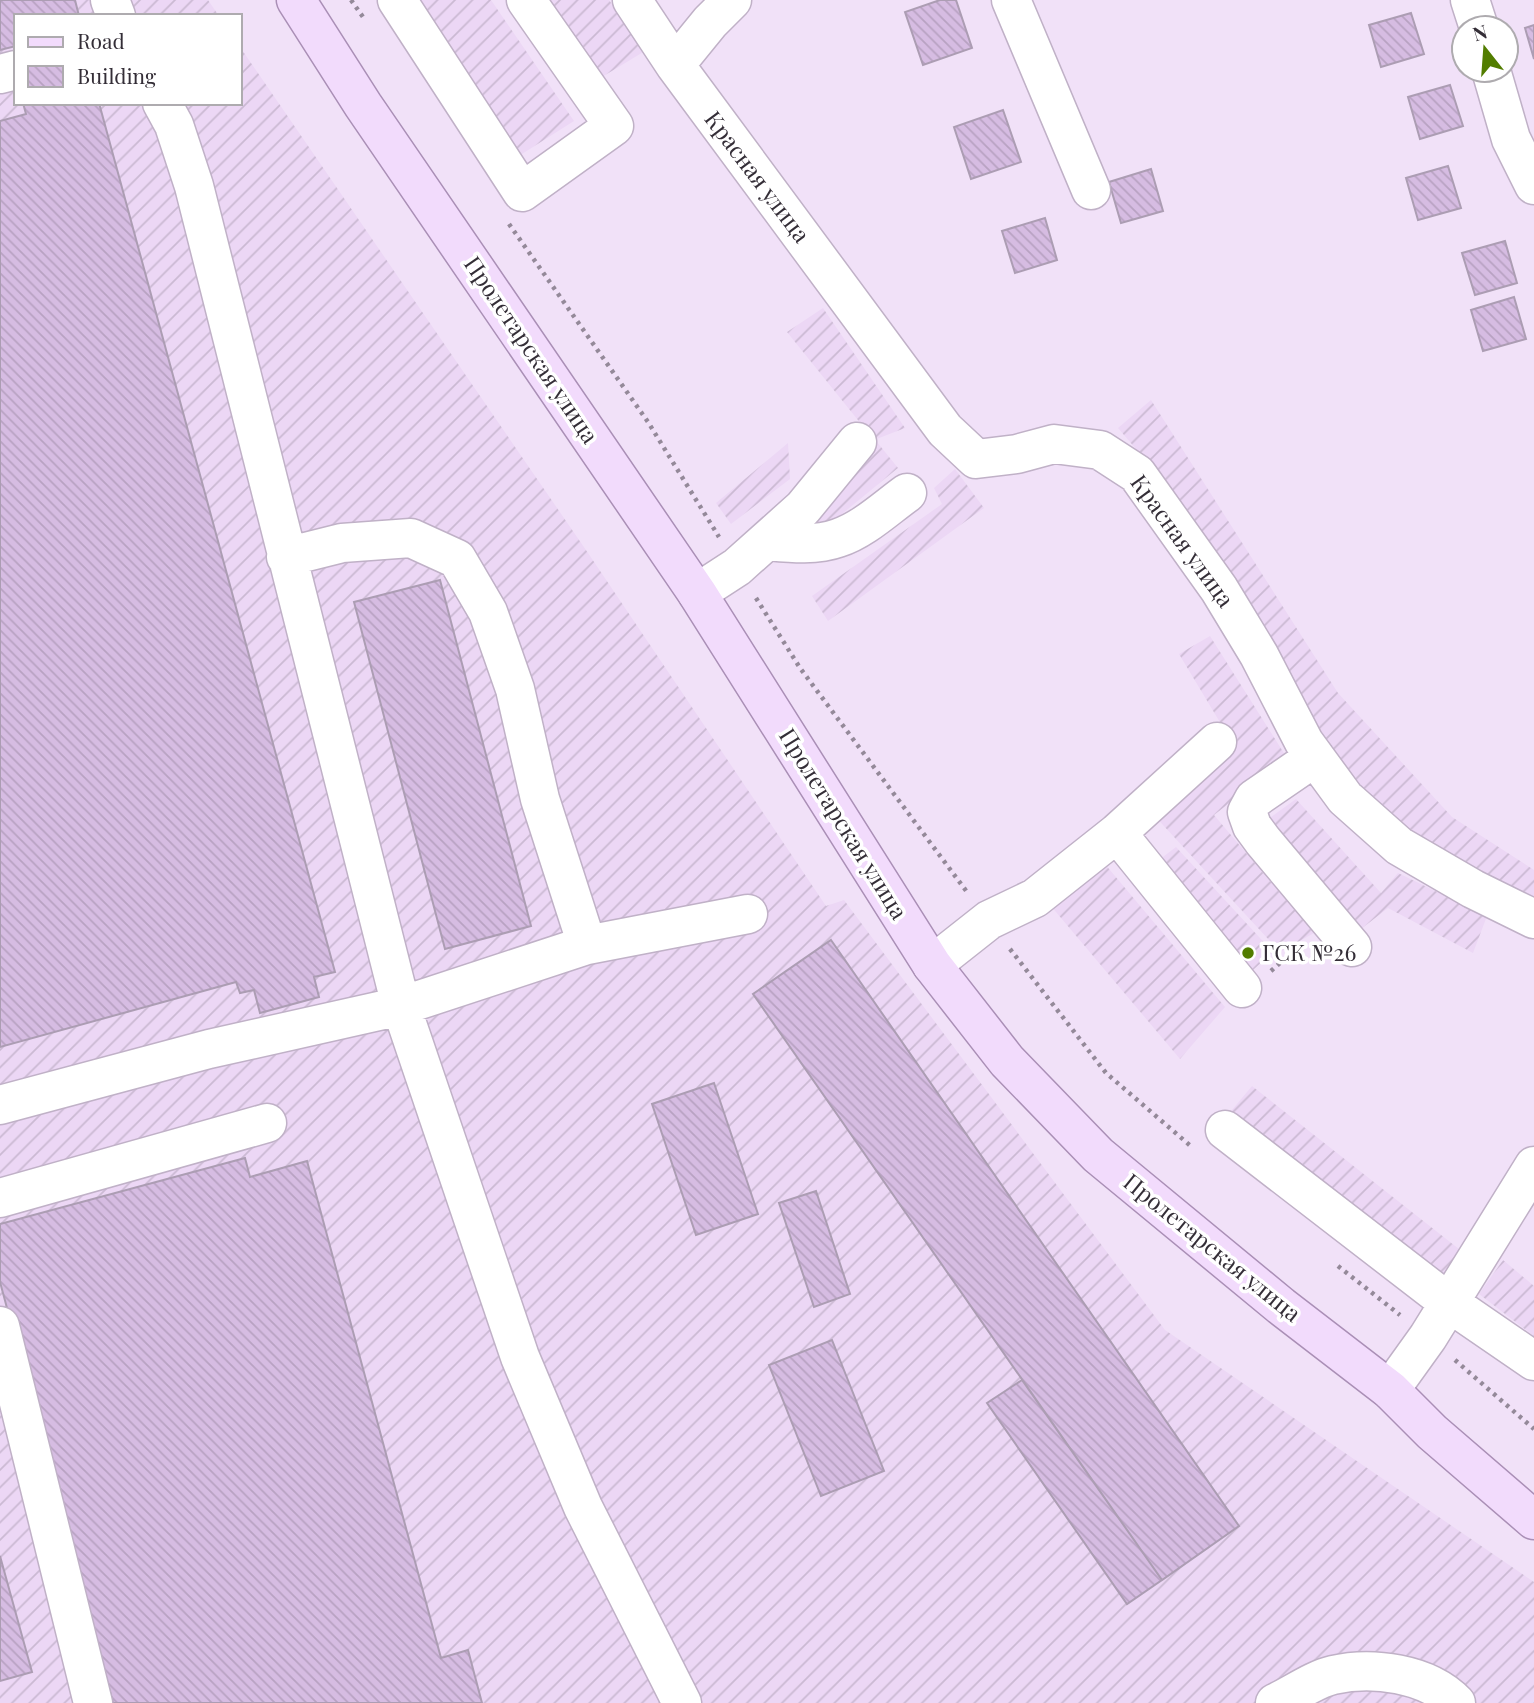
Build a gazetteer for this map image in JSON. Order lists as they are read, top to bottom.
{
  "streets": {
    "main road": ["Пролетарская улица"],
    "street": ["Красная улица"]
  },
  "places": ["ГСК №26"],
  "legend": ["Road", "Building"],
  "north": "top"
}
